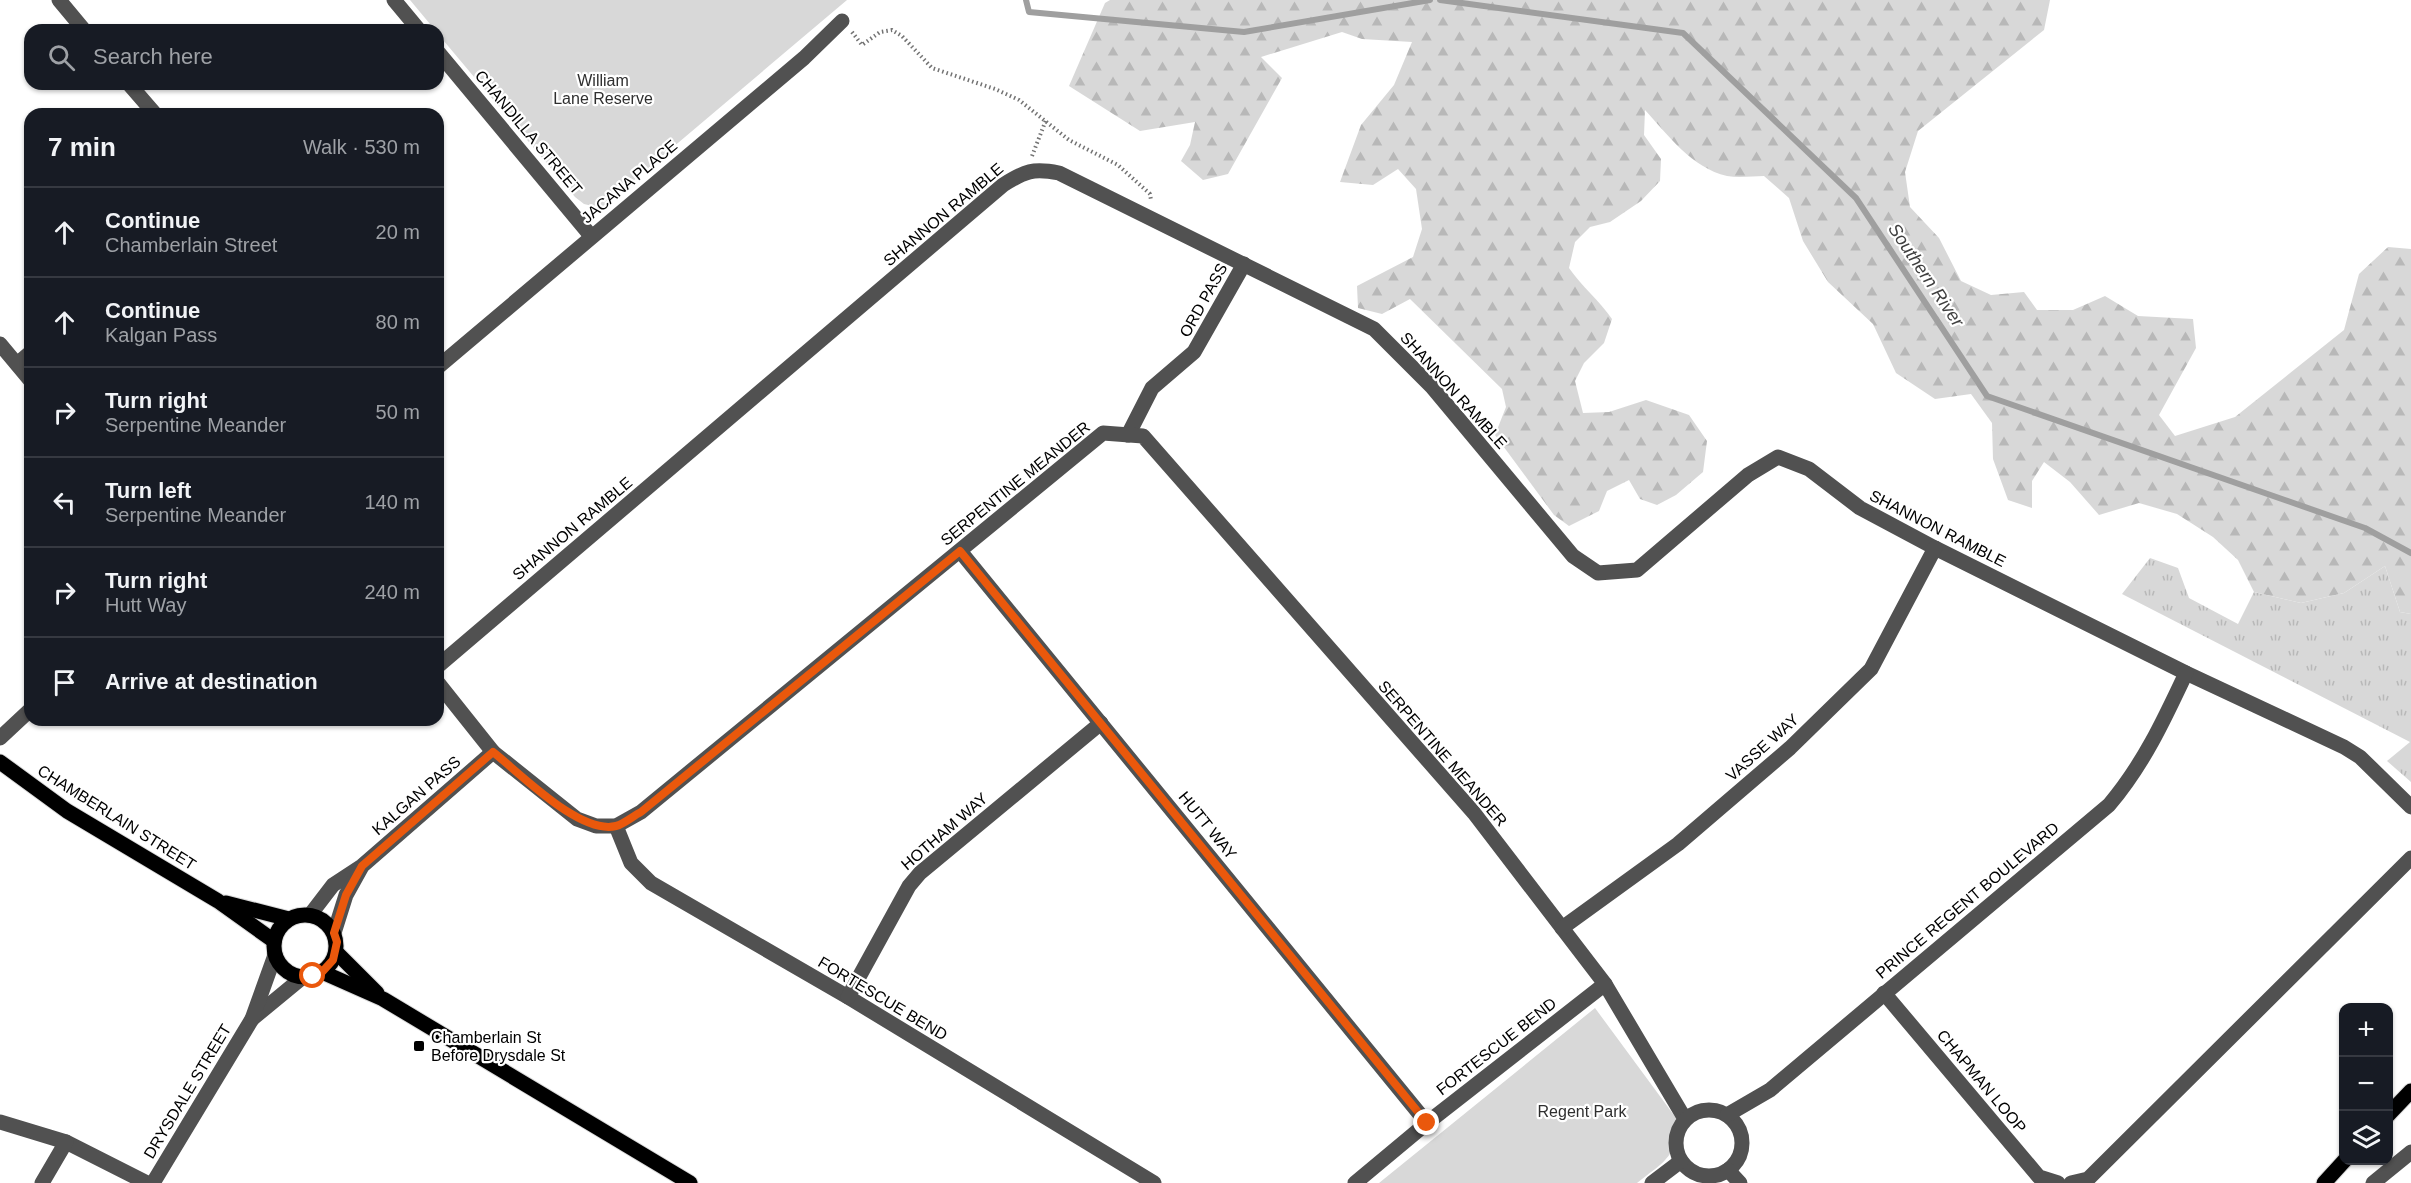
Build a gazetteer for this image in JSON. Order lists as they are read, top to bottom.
{
  "streets": {
    "main road": ["CHAMBERLAIN STREET"],
    "street": [
      "CHANDILLA STREET",
      "JACANA PLACE",
      "SHANNON RAMBLE",
      "ORD PASS",
      "SERPENTINE MEANDER",
      "VASSE WAY",
      "KALGAN PASS",
      "HUTT WAY",
      "HOTHAM WAY",
      "PRINCE REGENT BOULEVARD",
      "FORTESCUE BEND",
      "CHAPMAN LOOP",
      "DRYSDALE STREET"
    ]
  },
  "crossings": [
    ["CHANDILLA STREET", "JACANA PLACE"],
    ["SHANNON RAMBLE", "ORD PASS"],
    ["SHANNON RAMBLE", "VASSE WAY"],
    ["SHANNON RAMBLE", "PRINCE REGENT BOULEVARD"],
    ["ORD PASS", "SERPENTINE MEANDER"],
    ["SERPENTINE MEANDER", "VASSE WAY"],
    ["SERPENTINE MEANDER", "HUTT WAY"],
    ["SERPENTINE MEANDER", "PRINCE REGENT BOULEVARD"],
    ["SERPENTINE MEANDER", "FORTESCUE BEND"],
    ["KALGAN PASS", "CHAMBERLAIN STREET"],
    ["KALGAN PASS", "DRYSDALE STREET"],
    ["CHAMBERLAIN STREET", "DRYSDALE STREET"],
    ["HUTT WAY", "HOTHAM WAY"],
    ["HUTT WAY", "FORTESCUE BEND"],
    ["HOTHAM WAY", "FORTESCUE BEND"],
    ["PRINCE REGENT BOULEVARD", "CHAPMAN LOOP"]
  ],
  "water": ["Southern River"],
  "parks": ["William Lane Reserve", "Regent Park"],
  "places": {
    "transit": ["Chamberlain St Before Drysdale St"]
  },
  "page": {
    "search": "Search here",
    "heading": ["7 min", "Walk · 530 m"],
    "list": [
      ["Continue", "Chamberlain Street", "20 m"],
      ["Continue", "Kalgan Pass", "80 m"],
      ["Turn right", "Serpentine Meander", "50 m"],
      ["Turn left", "Serpentine Meander", "140 m"],
      ["Turn right", "Hutt Way", "240 m"],
      "Arrive at destination"
    ],
    "map_buttons": ["+", "−"]
  }
}
